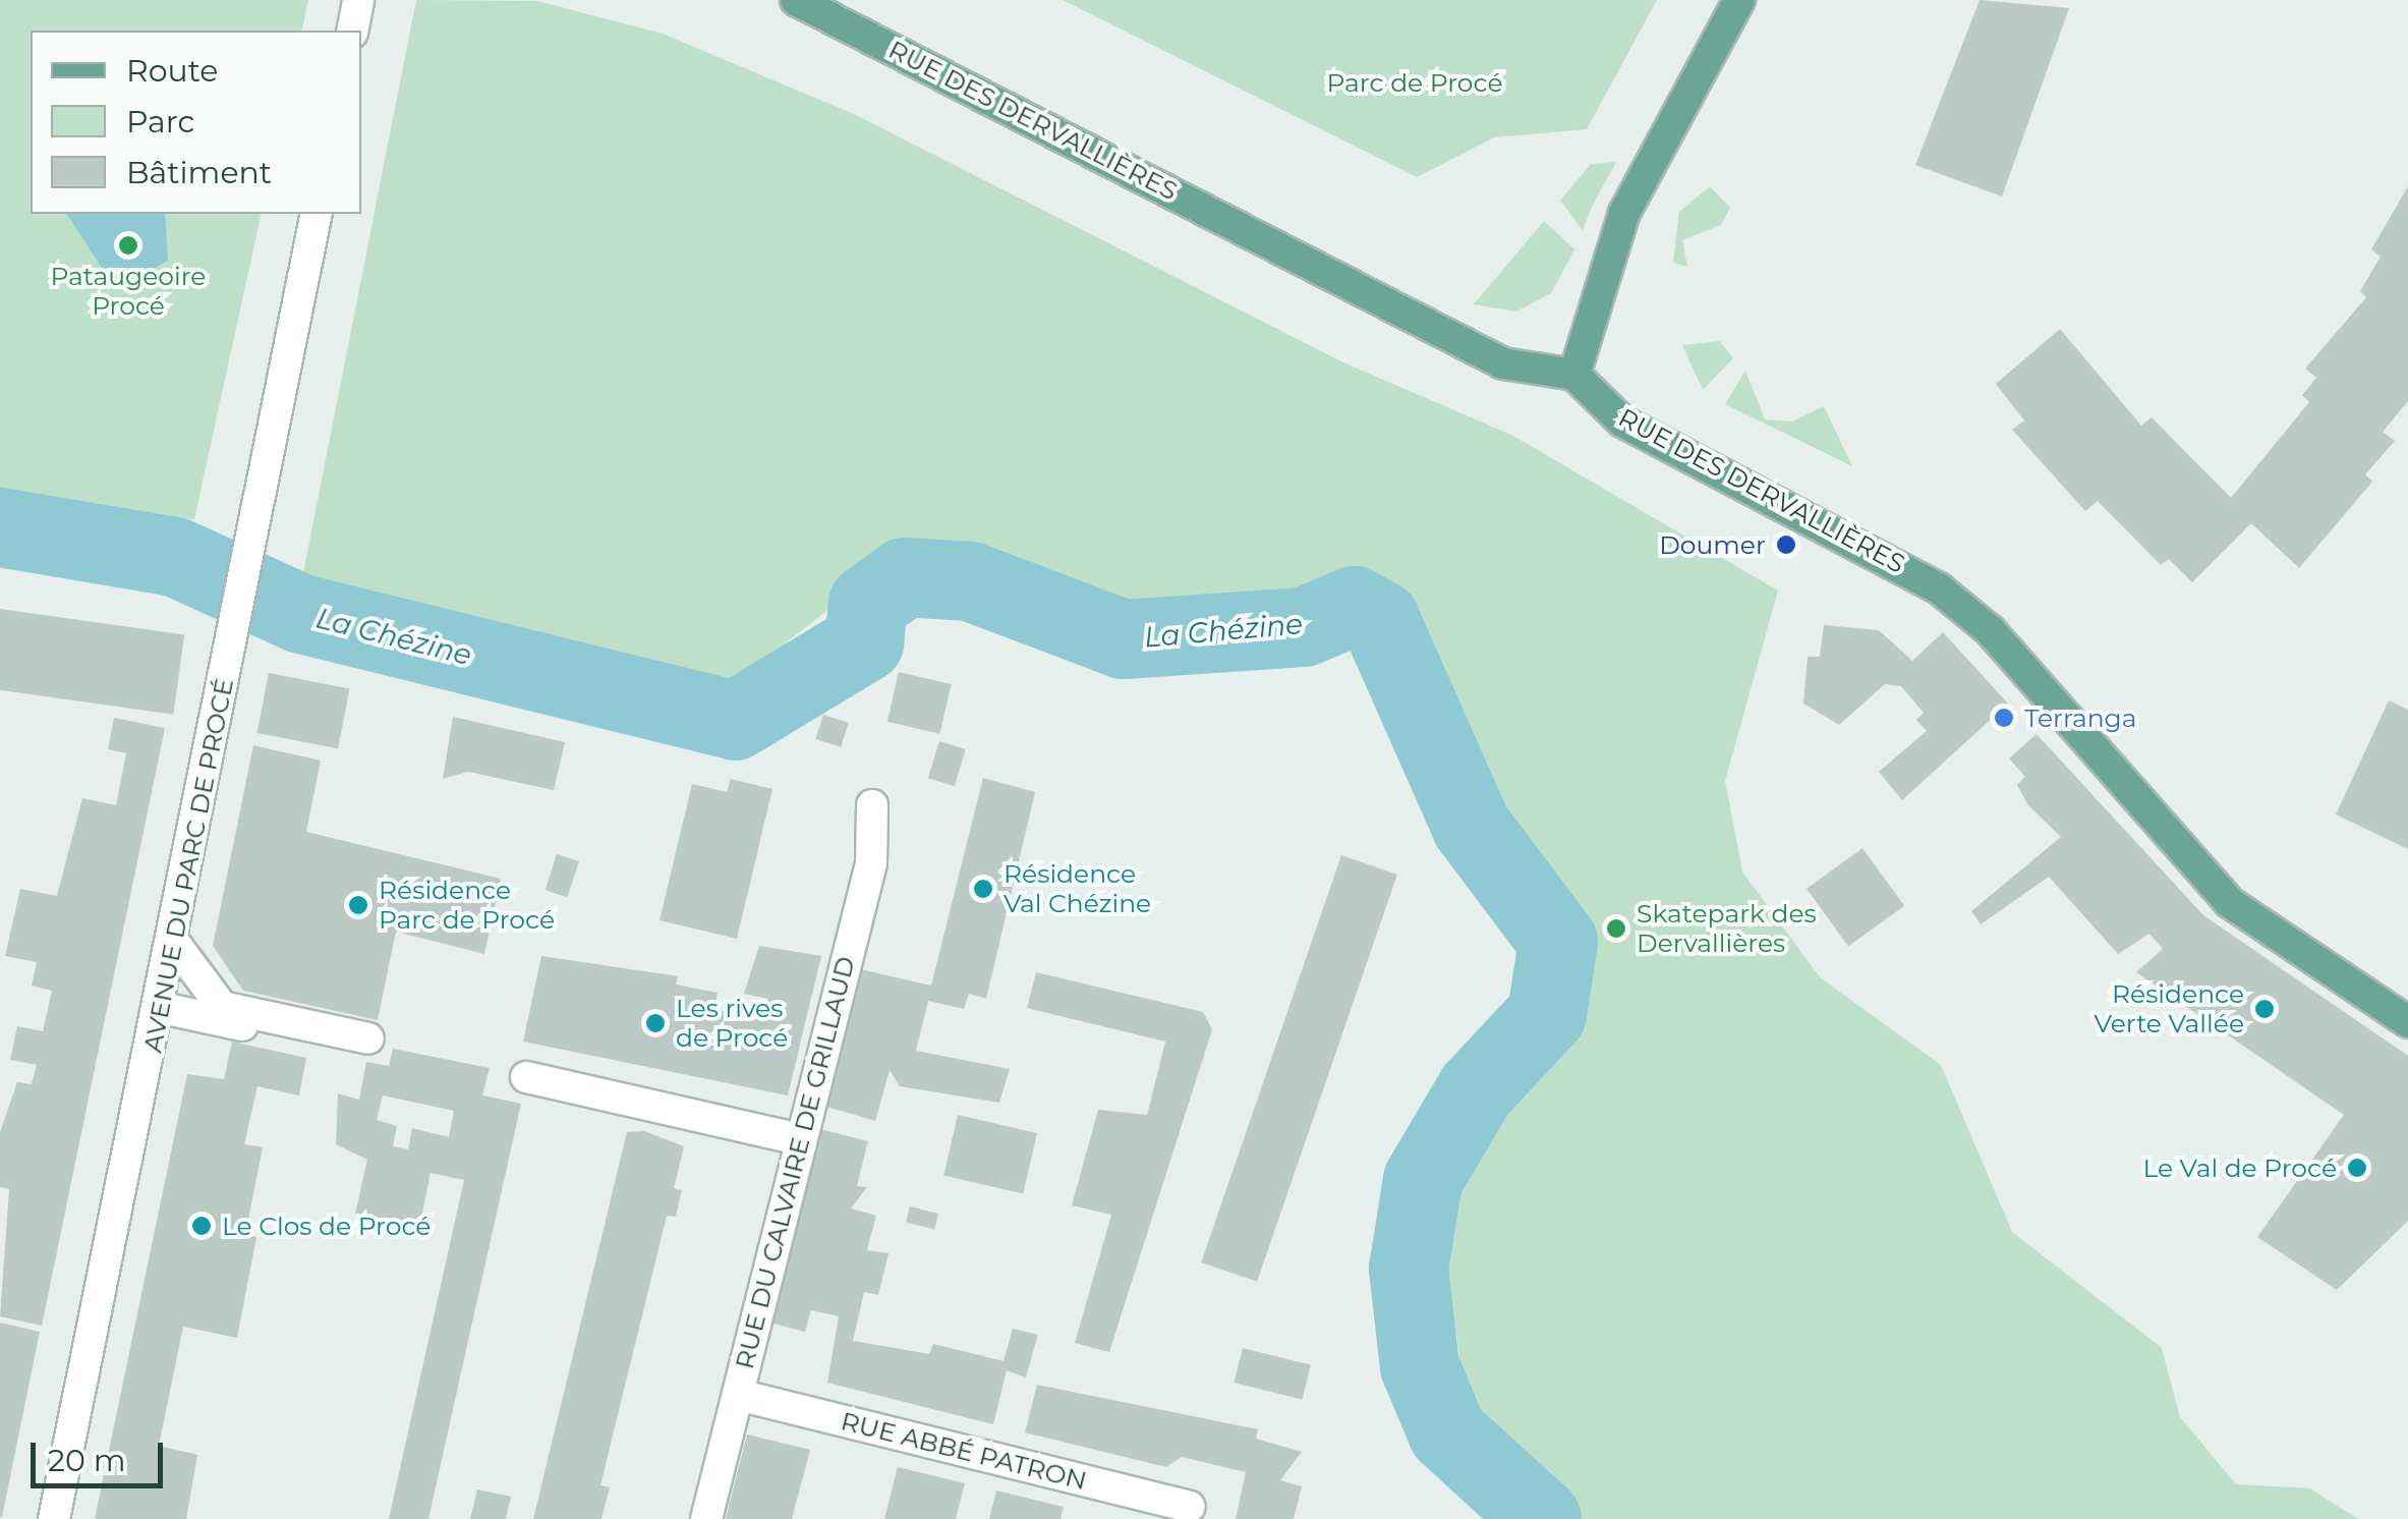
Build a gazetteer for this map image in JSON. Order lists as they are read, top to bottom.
{
  "streets": {
    "main road": ["RUE DES DERVALLIÈRES"],
    "street": ["AVENUE DU PARC DE PROCÉ", "RUE DU CALVAIRE DE GRILLAUD", "RUE ABBÉ PATRON"]
  },
  "crossings": [
    ["RUE DU CALVAIRE DE GRILLAUD", "RUE ABBÉ PATRON"]
  ],
  "water": ["La Chézine"],
  "parks": ["Parc de Procé"],
  "places": [
    "Pataugeoire Procé",
    "Doumer",
    "Terranga",
    "Résidence Val Chézine",
    "Résidence Parc de Procé",
    "Skatepark des Dervallières",
    "Résidence Verte Vallée",
    "Les rives de Procé",
    "Le Val de Procé",
    "Le Clos de Procé"
  ],
  "legend": ["Route", "Parc", "Bâtiment"],
  "scale_bar": "20 m"
}
